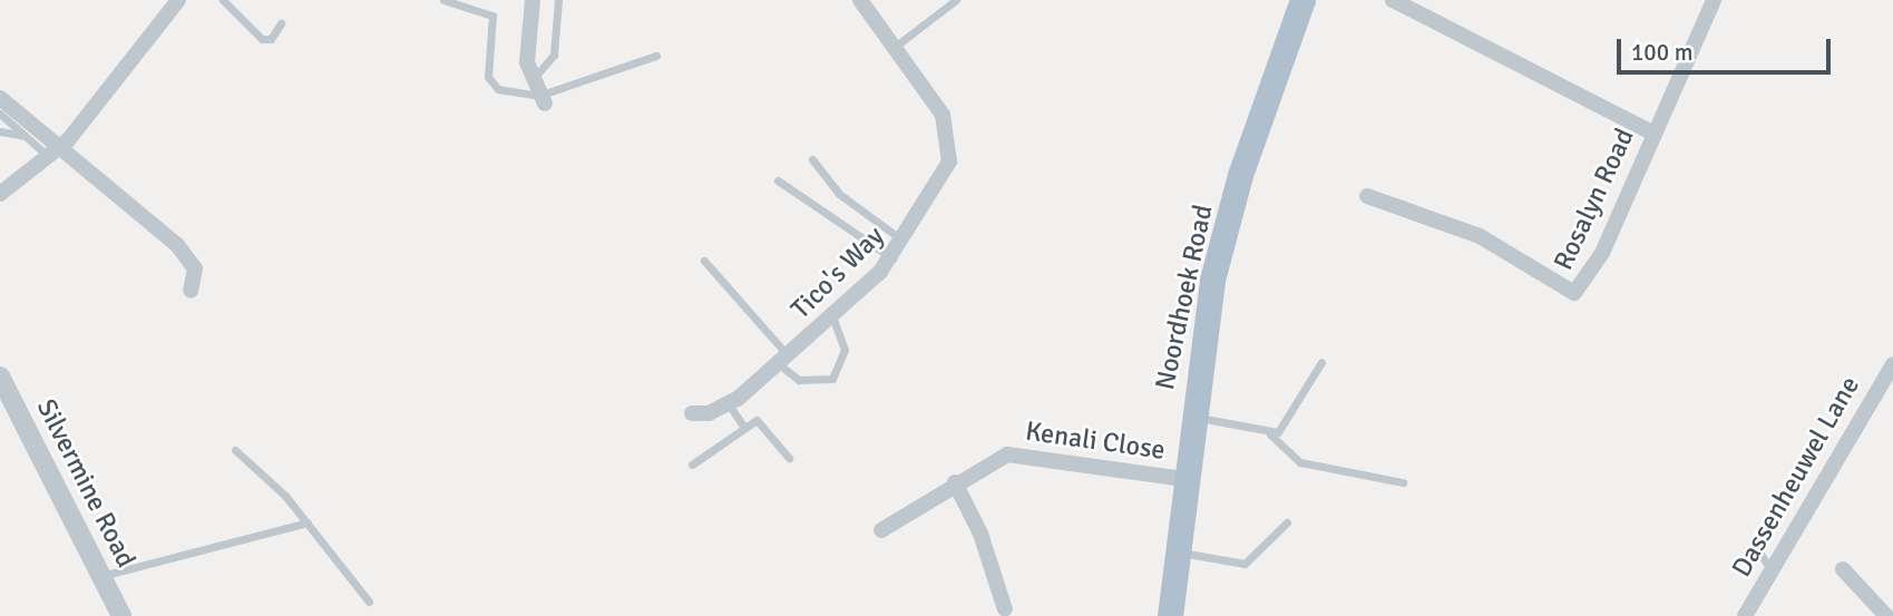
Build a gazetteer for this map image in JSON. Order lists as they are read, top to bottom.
{
  "streets": {
    "main road": ["Noordhoek Road"],
    "street": [
      "Rosalyn Road",
      "Tico's Way",
      "Kenali Close",
      "Dassenheuwel Lane",
      "Silvermine Road"
    ]
  },
  "crossings": [
    ["Noordhoek Road", "Kenali Close"]
  ],
  "scale_bar": "100 m"
}
